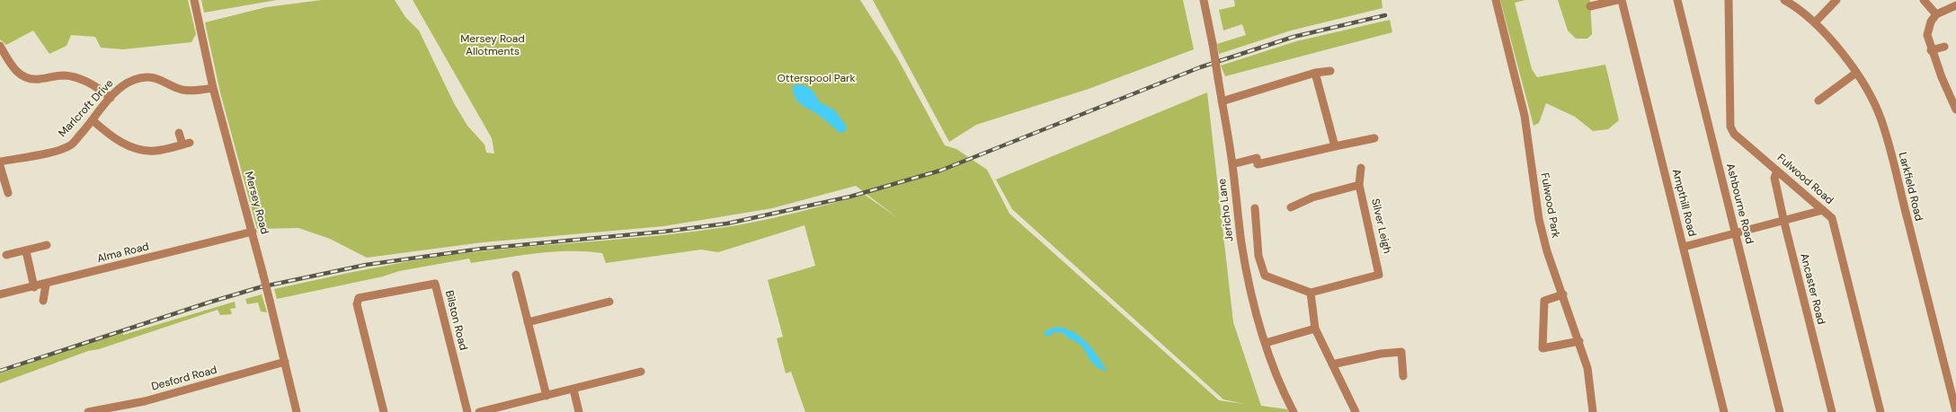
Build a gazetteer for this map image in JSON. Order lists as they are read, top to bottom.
{
  "streets": {
    "street": [
      "Marlcroft Drive",
      "Fulwood Road",
      "Larkfield Road",
      "Mersey Road",
      "Ampthill Road",
      "Ashbourne Road",
      "Fulwood Park",
      "Jericho Lane",
      "Silver Leigh",
      "Alma Road",
      "Ancaster Road",
      "Bilston Road",
      "Desford Road"
    ]
  },
  "crossings": [
    ["Marlcroft Drive", "Mersey Road"],
    ["Fulwood Road", "Ancaster Road"],
    ["Mersey Road", "Alma Road"],
    ["Mersey Road", "Desford Road"]
  ],
  "parks": ["Mersey Road Allotments", "Otterspool Park"]
}
